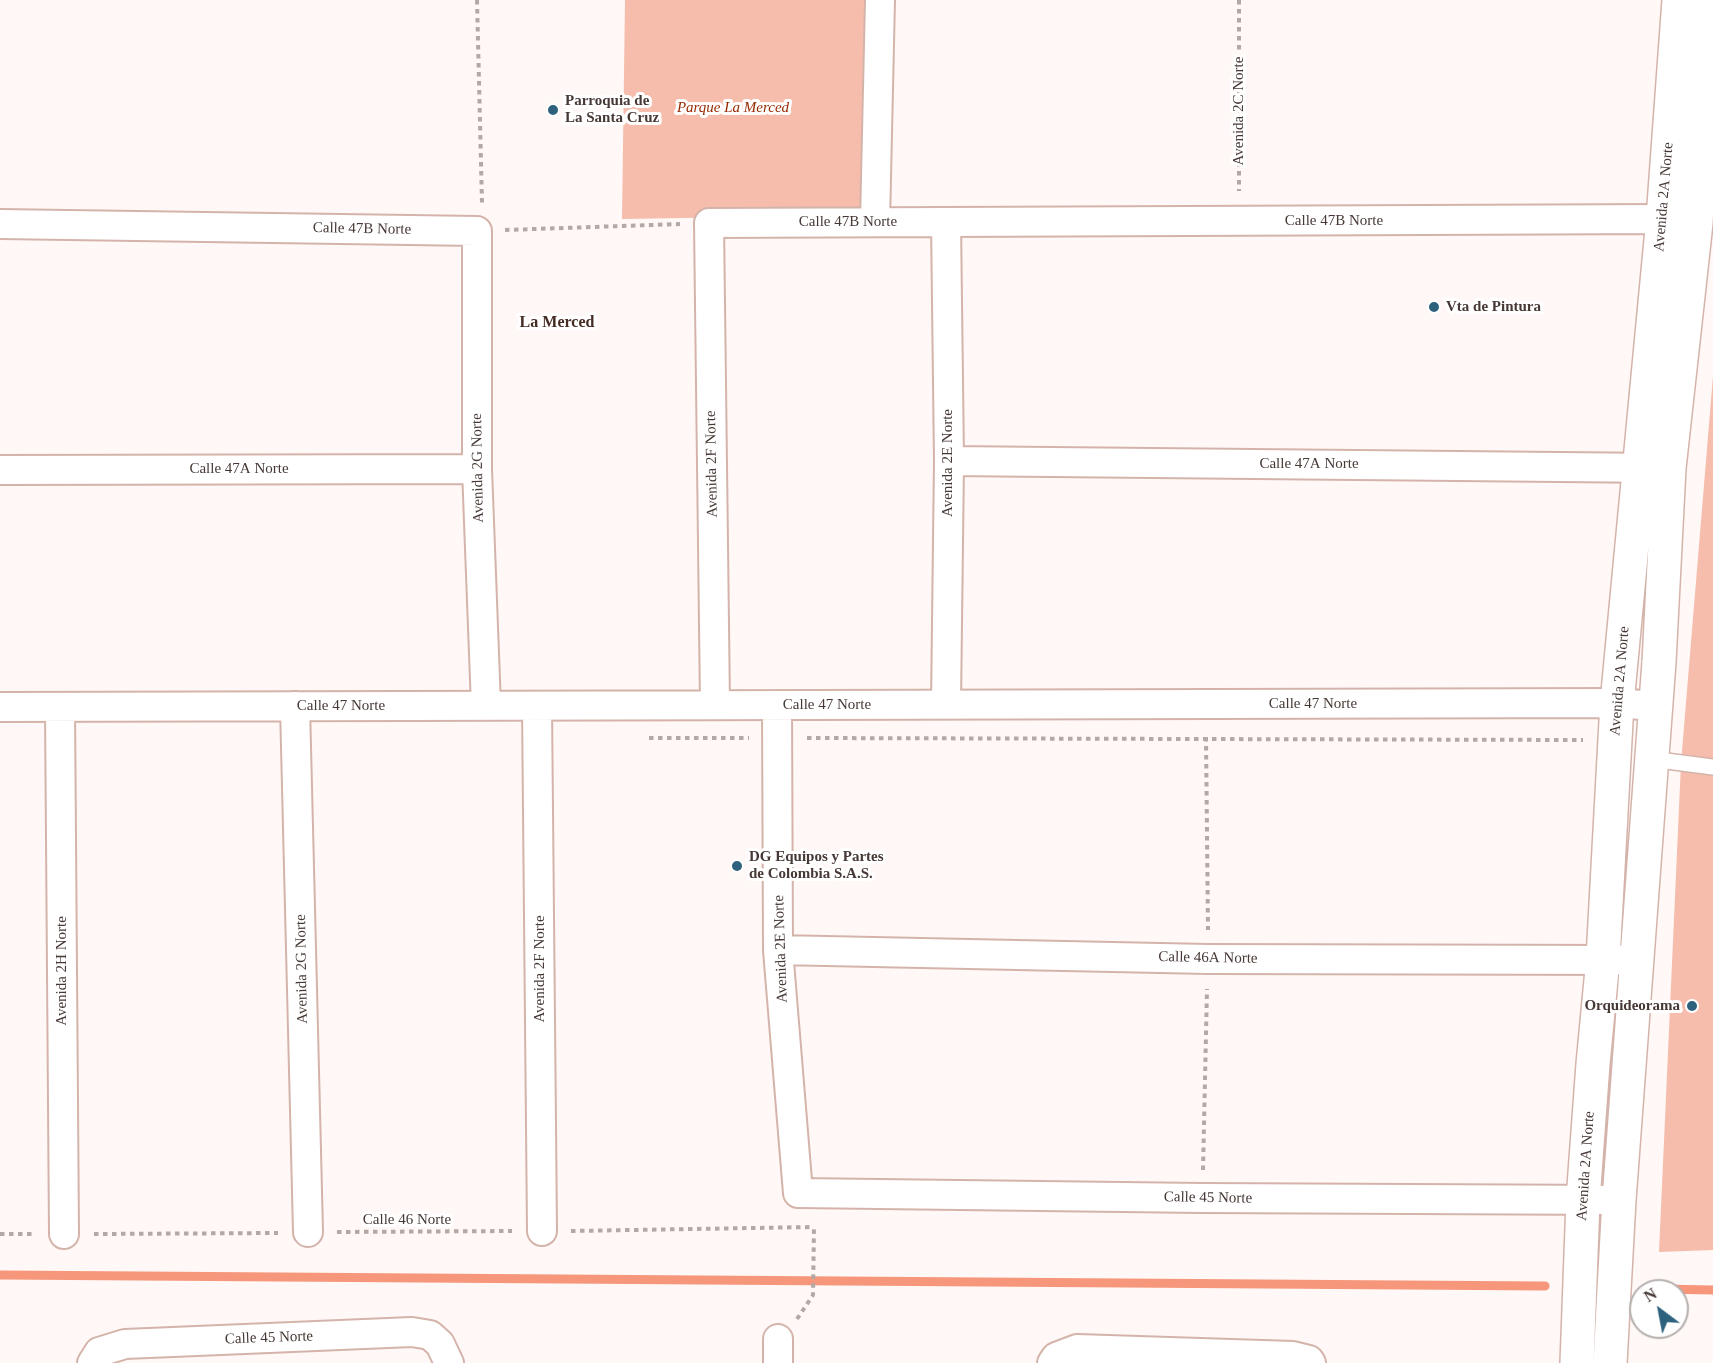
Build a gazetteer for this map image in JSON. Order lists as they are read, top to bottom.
{
  "streets": {
    "main road": ["Avenida 2A Norte"],
    "street": [
      "Calle 47B Norte",
      "Avenida 2E Norte",
      "Avenida 2F Norte",
      "Calle 47A Norte",
      "Avenida 2G Norte",
      "Calle 47 Norte",
      "Calle 46A Norte",
      "Avenida 2H Norte",
      "Calle 45 Norte"
    ],
    "path": ["Avenida 2C Norte", "Calle 46 Norte"]
  },
  "crossings": [
    ["Avenida 2C Norte", "Calle 47B Norte"],
    ["Avenida 2A Norte", "Calle 47B Norte"],
    ["Avenida 2A Norte", "Calle 47A Norte"],
    ["Avenida 2A Norte", "Calle 47 Norte"],
    ["Avenida 2A Norte", "Calle 46A Norte"],
    ["Avenida 2A Norte", "Calle 45 Norte"],
    ["Calle 47B Norte", "Avenida 2E Norte"],
    ["Calle 47B Norte", "Avenida 2F Norte"],
    ["Calle 47B Norte", "Avenida 2G Norte"],
    ["Avenida 2E Norte", "Calle 47A Norte"],
    ["Avenida 2E Norte", "Calle 47 Norte"],
    ["Avenida 2E Norte", "Calle 46A Norte"],
    ["Avenida 2E Norte", "Calle 45 Norte"],
    ["Avenida 2F Norte", "Calle 47 Norte"],
    ["Avenida 2F Norte", "Calle 46 Norte"],
    ["Calle 47A Norte", "Avenida 2G Norte"],
    ["Avenida 2G Norte", "Calle 47 Norte"],
    ["Avenida 2G Norte", "Calle 46 Norte"],
    ["Calle 47 Norte", "Avenida 2H Norte"],
    ["Avenida 2H Norte", "Calle 46 Norte"]
  ],
  "districts": ["La Merced"],
  "parks": ["Parque La Merced"],
  "places": [
    "Parroquia de La Santa Cruz",
    "Vta de Pintura",
    "DG Equipos y Partes de Colombia S.A.S.",
    "Orquideorama"
  ],
  "north": "top left"
}
